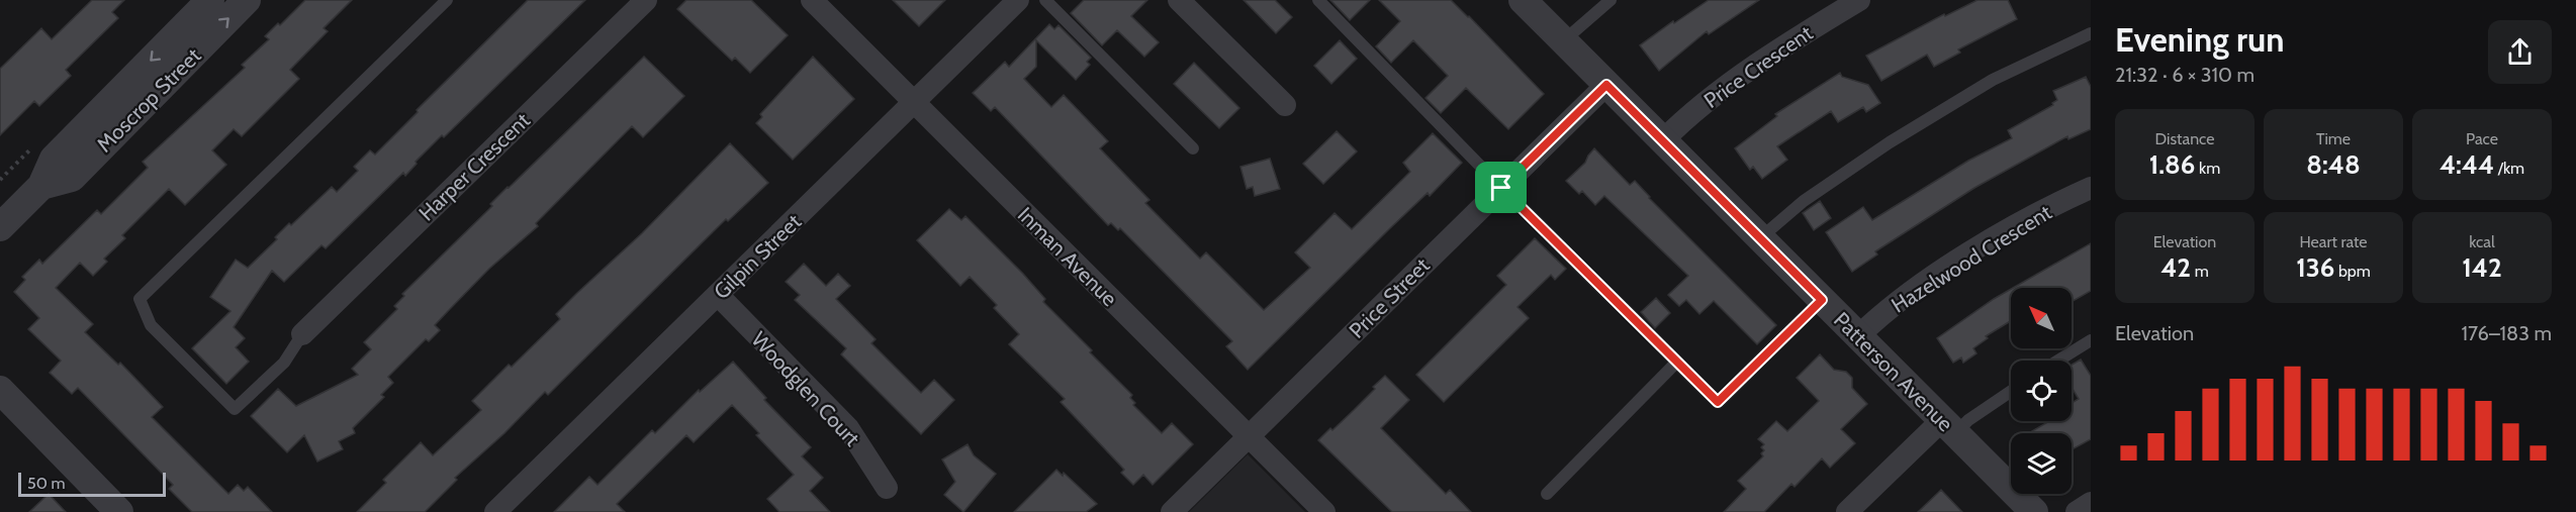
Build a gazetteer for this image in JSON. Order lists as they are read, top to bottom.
{
  "streets": {
    "street": [
      "Price Crescent",
      "Moscrop Street",
      "Harper Crescent",
      "Gilpin Street",
      "Inman Avenue",
      "Hazelwood Crescent",
      "Price Street",
      "Patterson Avenue",
      "Woodglen Court"
    ]
  },
  "crossings": [
    ["Price Crescent", "Patterson Avenue"],
    ["Gilpin Street", "Inman Avenue"],
    ["Gilpin Street", "Woodglen Court"],
    ["Inman Avenue", "Price Street"],
    ["Hazelwood Crescent", "Patterson Avenue"],
    ["Price Street", "Patterson Avenue"]
  ],
  "scale_bar": "50 m",
  "north": "top left",
  "page": {
    "heading": ["Evening run", "21:32 · 6 × 310 m"],
    "stats": [
      ["Distance", "1.86 km"],
      ["Time", "8:48"],
      ["Pace", "4:44 /km"],
      ["Elevation", "42 m"],
      ["Heart rate", "136 bpm"],
      ["kcal", "142"]
    ],
    "chart": ["Elevation", "176–183 m"],
    "scale": "50 m"
  }
}
